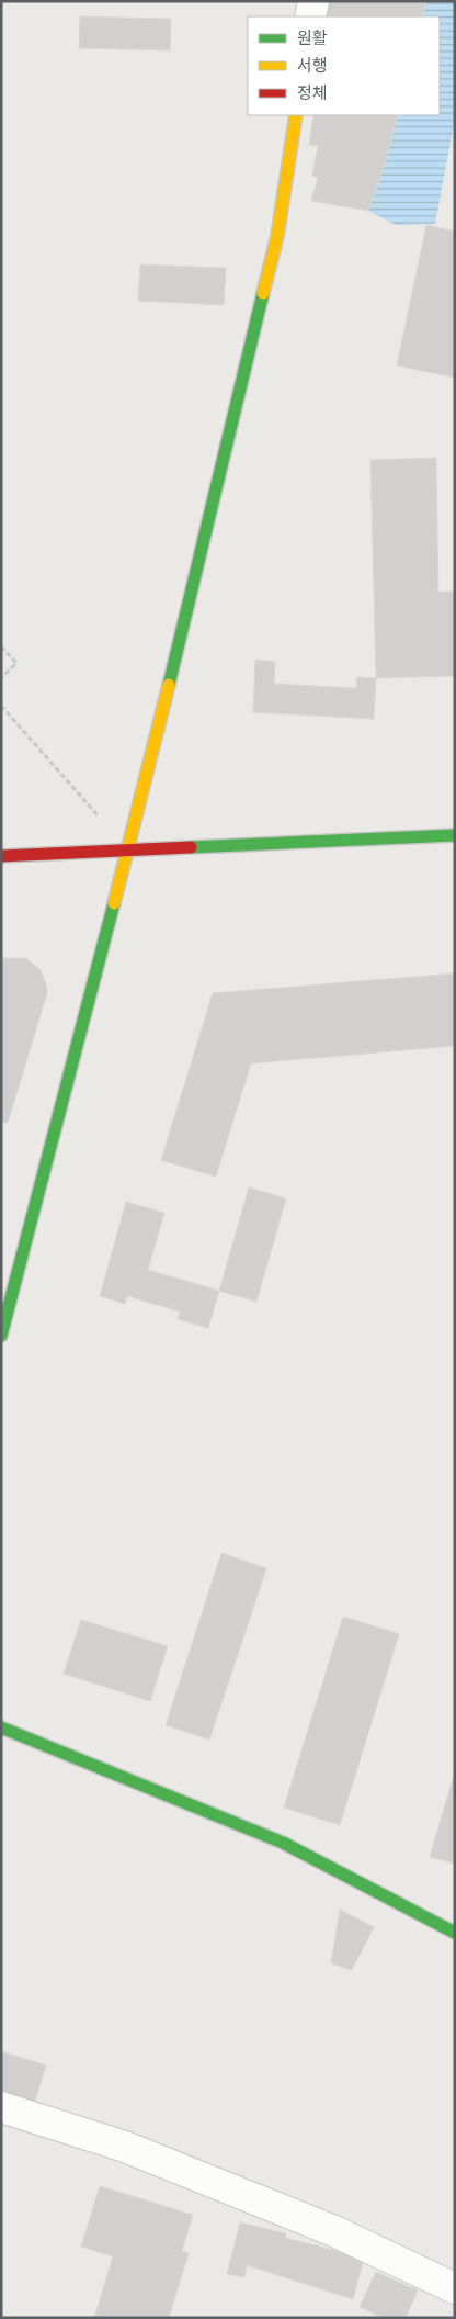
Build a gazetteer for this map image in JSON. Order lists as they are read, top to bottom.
{
  "legend": ["원활", "서행", "정체"]
}
